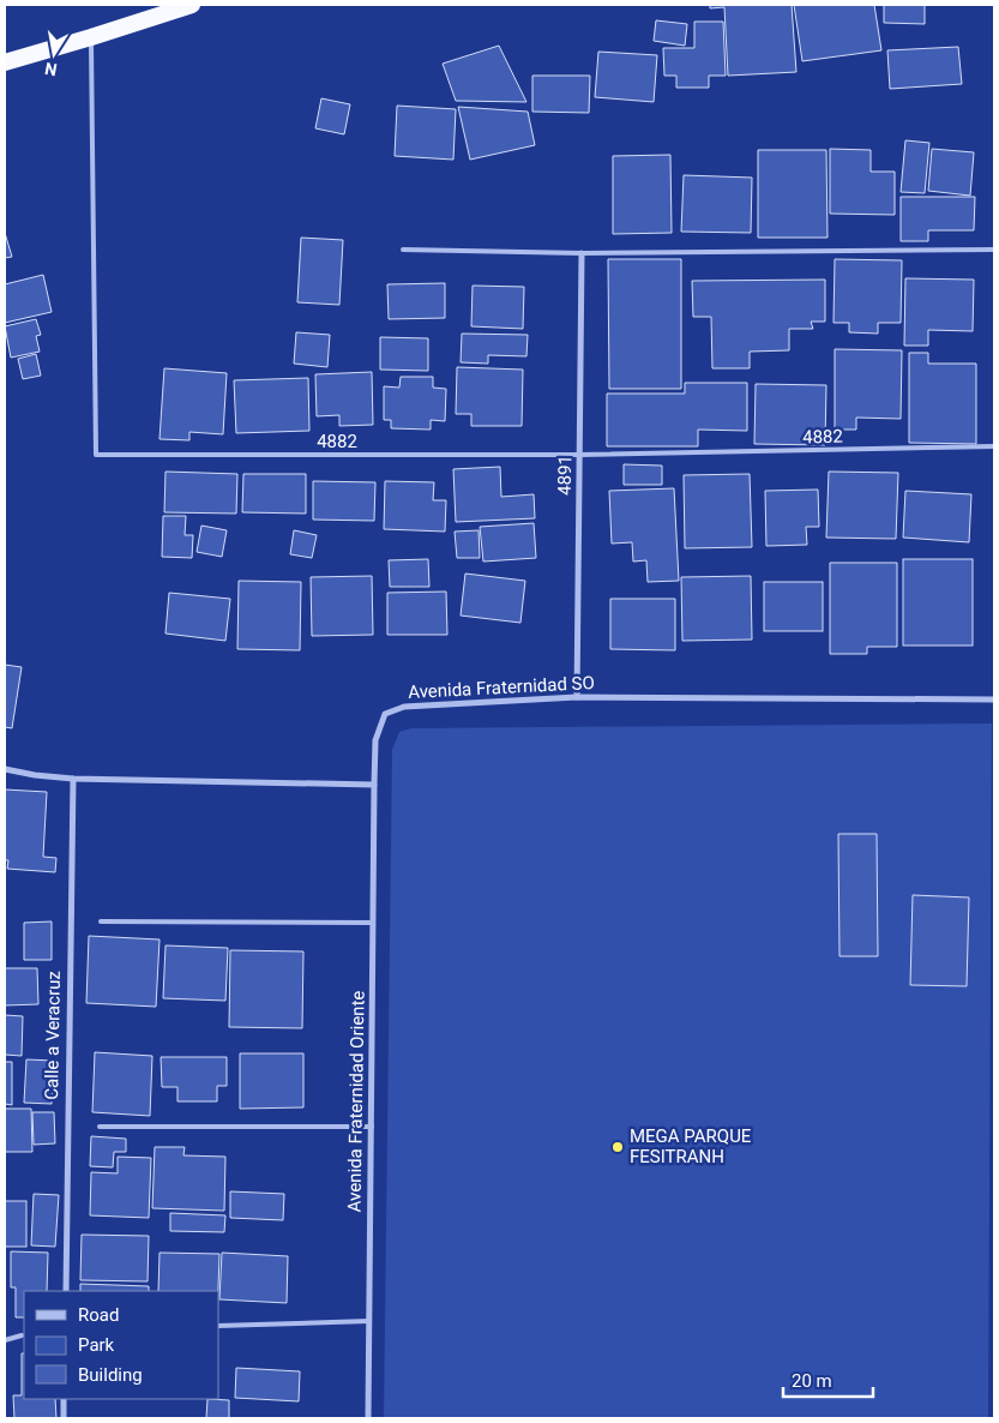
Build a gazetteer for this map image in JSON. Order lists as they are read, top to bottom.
{
  "streets": {
    "street": [
      "4891",
      "Avenida Fraternidad SO",
      "Calle a Veracruz",
      "Avenida Fraternidad Oriente"
    ],
    "lane": ["4882"]
  },
  "crossings": [
    ["4882", "4891"],
    ["4891", "Avenida Fraternidad SO"],
    ["Avenida Fraternidad SO", "Avenida Fraternidad Oriente"]
  ],
  "places": ["MEGA PARQUE FESITRANH"],
  "legend": ["Road", "Park", "Building"],
  "scale_bar": "20 m",
  "north": "bottom"
}
